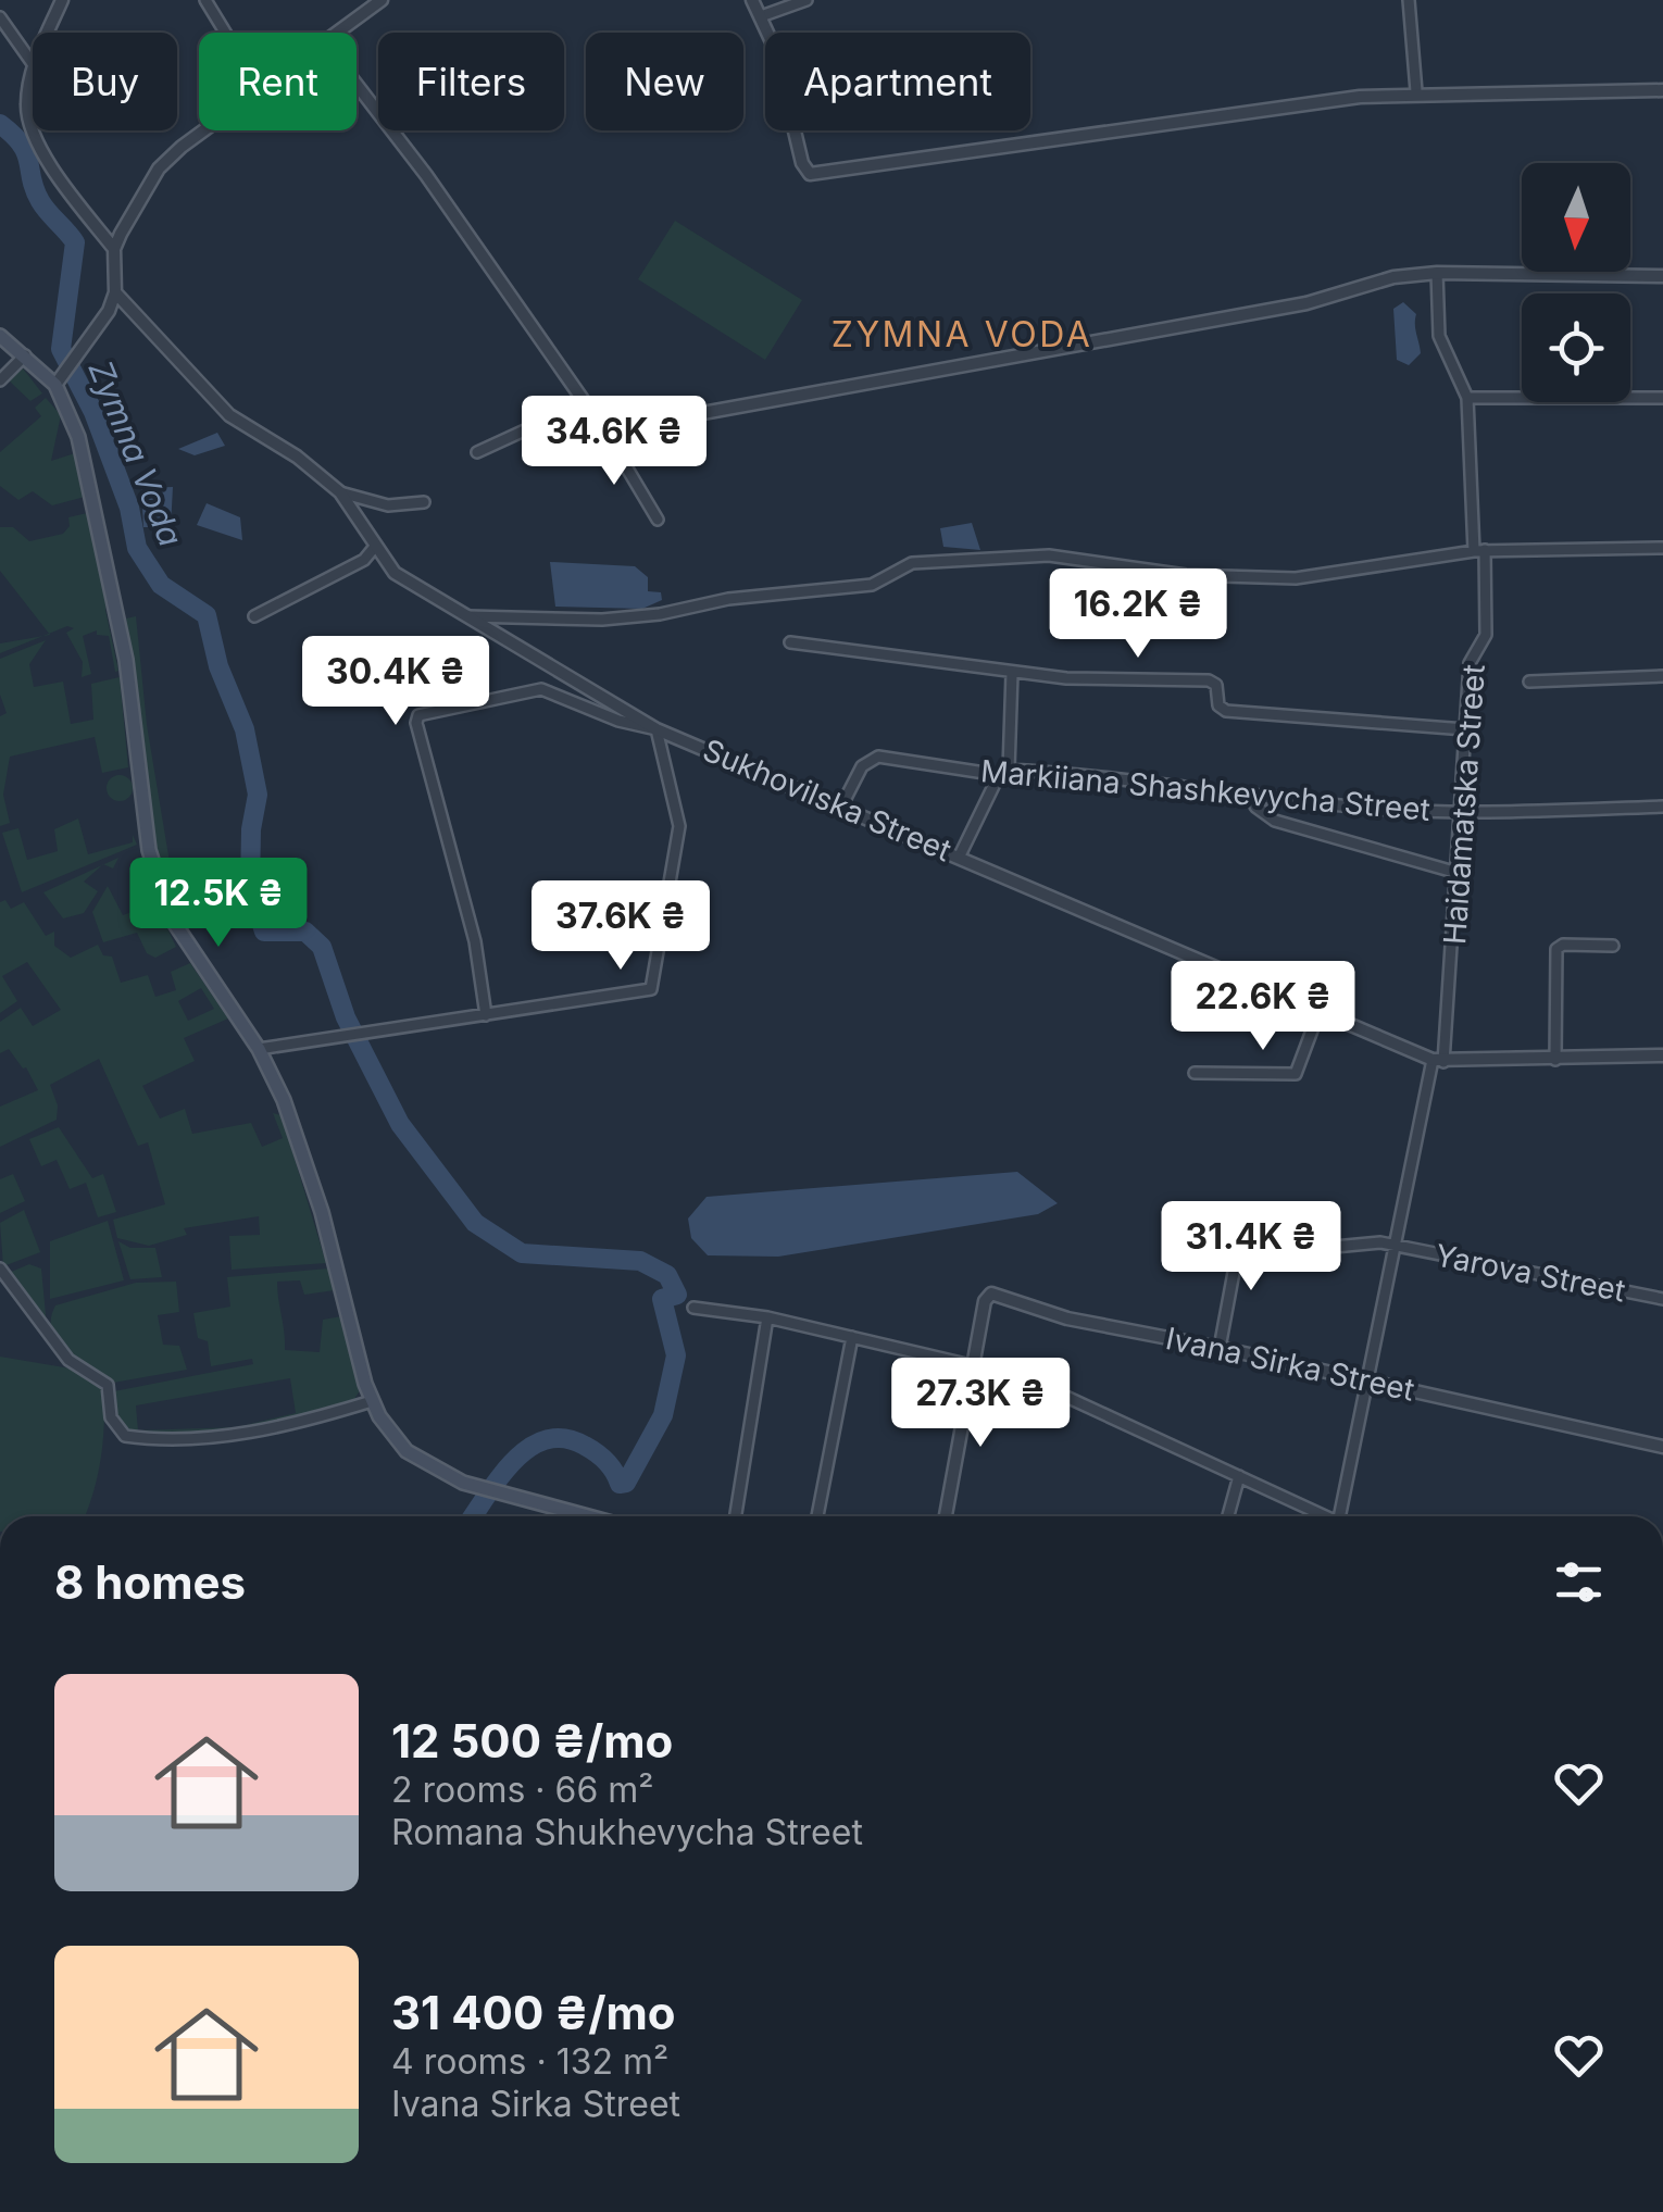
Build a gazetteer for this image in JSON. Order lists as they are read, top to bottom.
{
  "streets": {
    "street": [
      "Markiiana Shashkevycha Street",
      "Sukhovilska Street",
      "Haidamatska Street",
      "Yarova Street",
      "Ivana Sirka Street"
    ]
  },
  "crossings": [
    ["Markiiana Shashkevycha Street", "Sukhovilska Street"],
    ["Markiiana Shashkevycha Street", "Haidamatska Street"],
    ["Sukhovilska Street", "Haidamatska Street"],
    ["Haidamatska Street", "Yarova Street"],
    ["Haidamatska Street", "Ivana Sirka Street"]
  ],
  "districts": ["ZYMNA VODA"],
  "water": ["Zymna Voda"],
  "north": "bottom",
  "page": {
    "chip": [
      "Buy",
      "Rent",
      "Filters",
      "New",
      "Apartment"
    ],
    "price": [
      "34.6K ₴",
      "16.2K ₴",
      "30.4K ₴",
      "12.5K ₴",
      "37.6K ₴",
      "22.6K ₴",
      "31.4K ₴",
      "27.3K ₴"
    ],
    "heading": "8 homes",
    "list": [
      {
        "name": "12 500 ₴/mo",
        "note": "2 rooms · 66 m² · Romana Shukhevycha Street"
      },
      {
        "name": "31 400 ₴/mo",
        "note": "4 rooms · 132 m² · Ivana Sirka Street"
      }
    ]
  }
}
